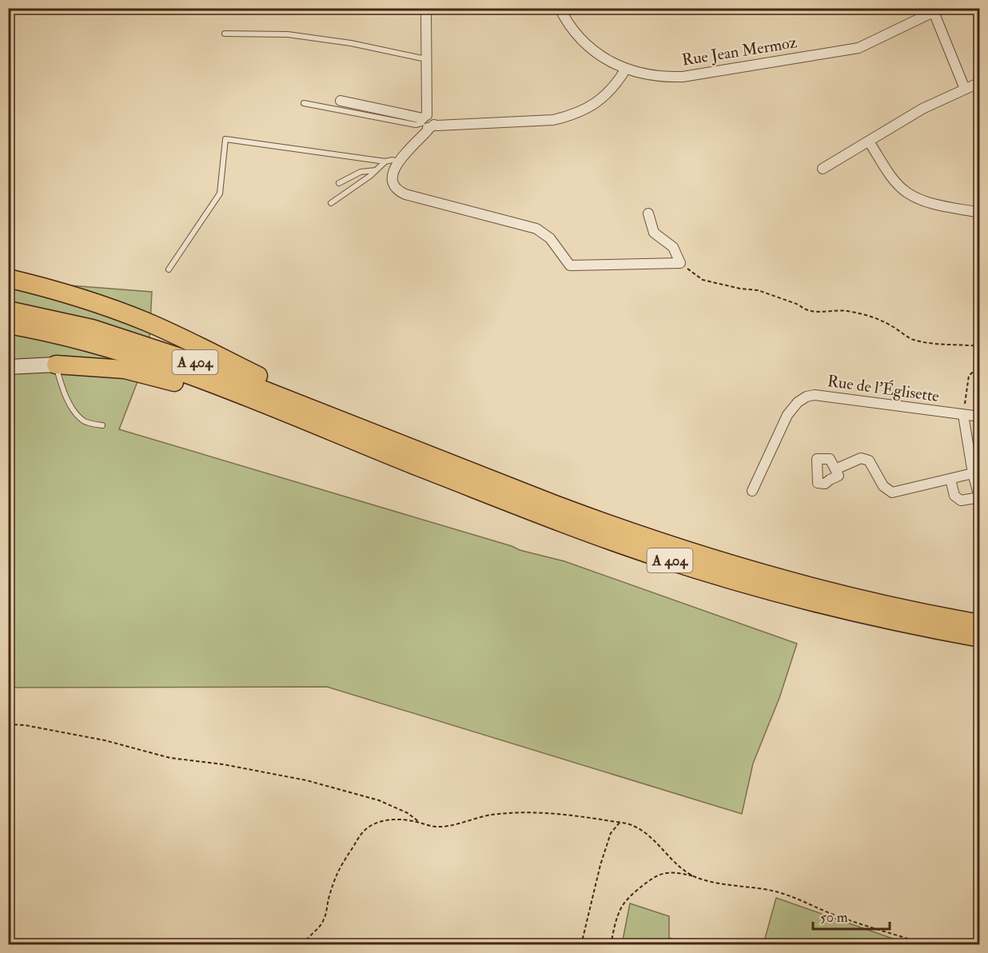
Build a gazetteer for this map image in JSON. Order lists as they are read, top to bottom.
{
  "streets": {
    "highway": ["A 404"],
    "street": ["Rue Jean Mermoz", "Rue de l'Églisette"]
  },
  "scale_bar": "50 m"
}
